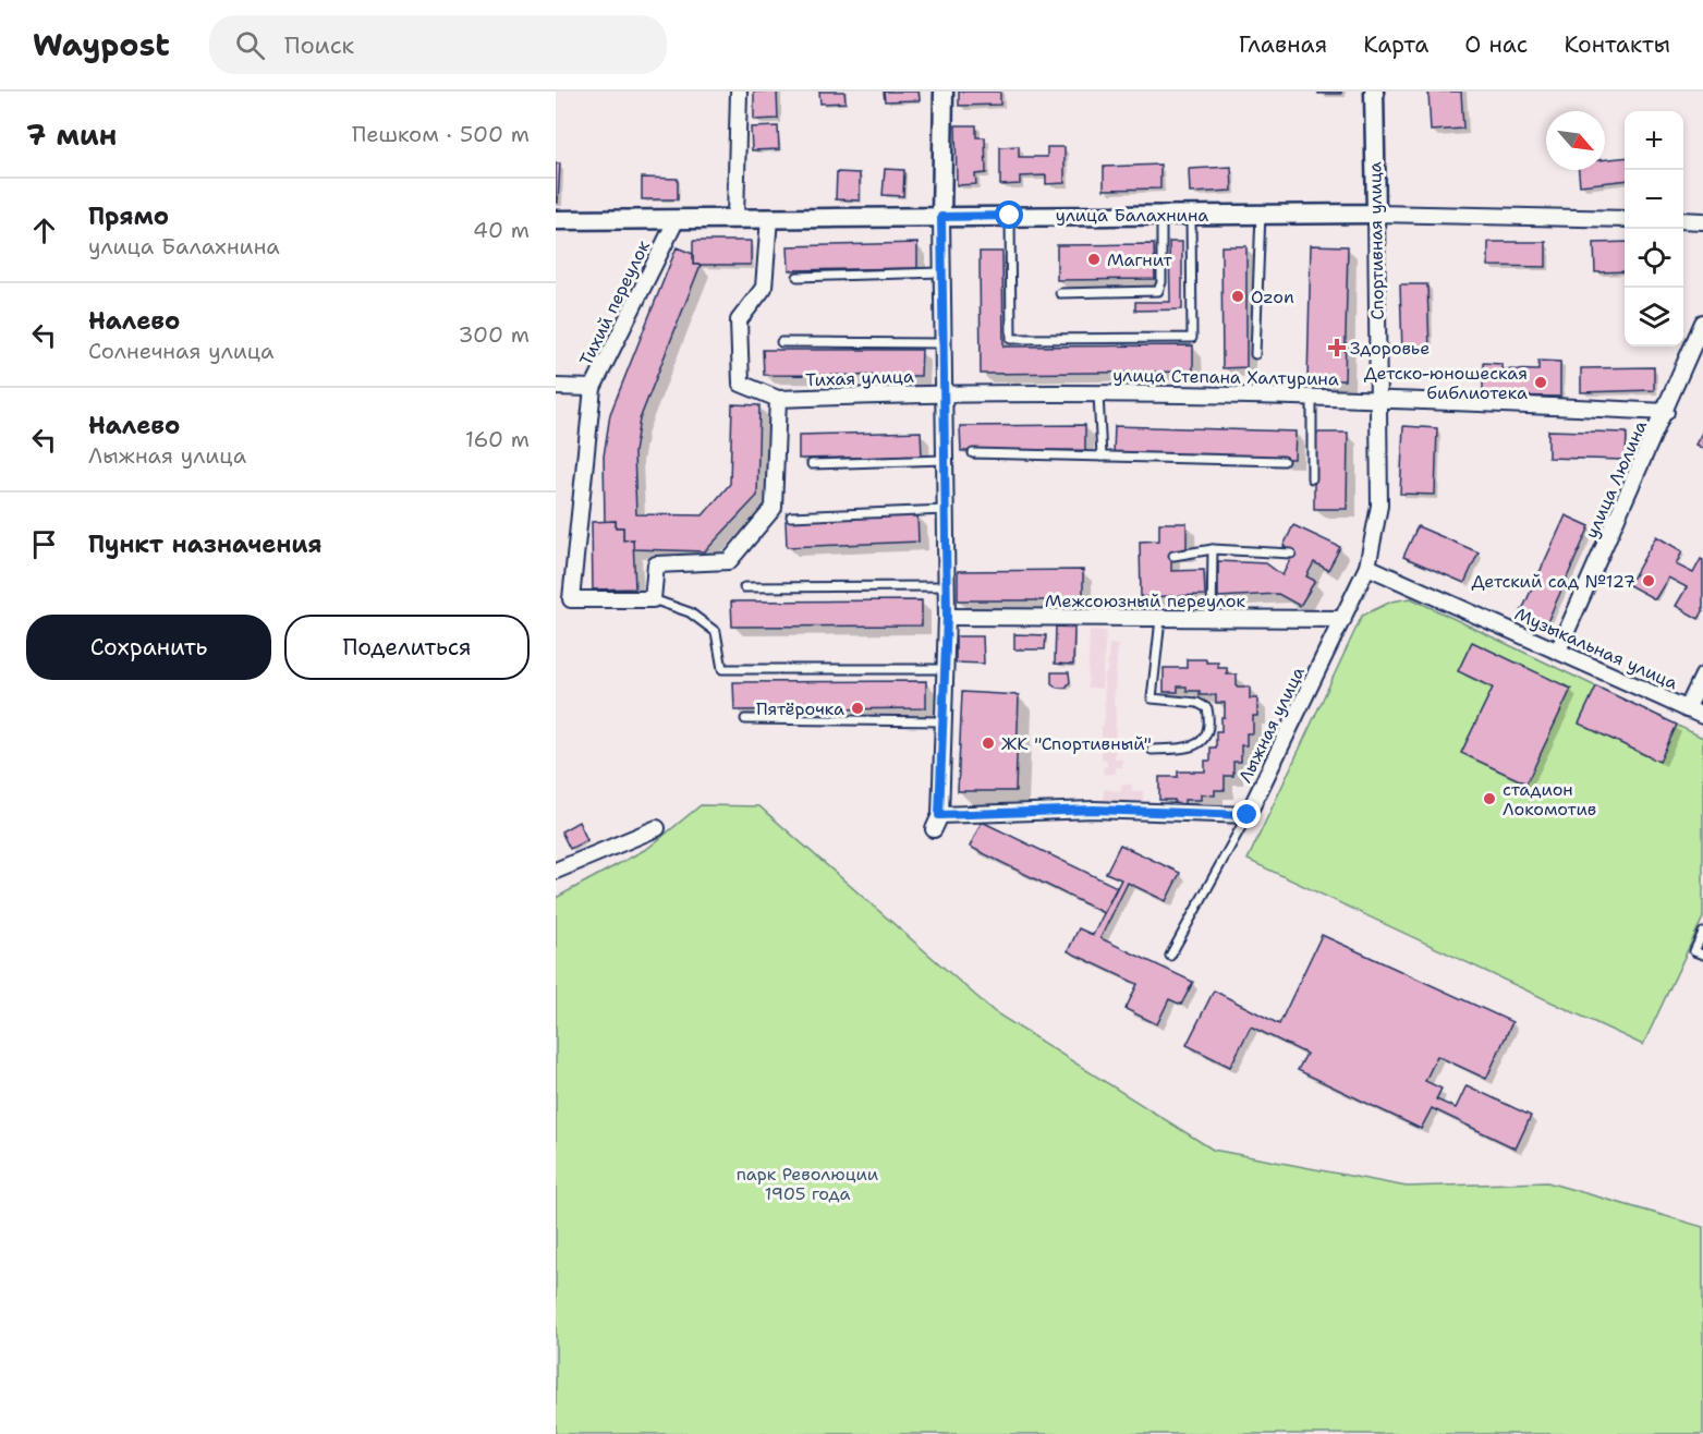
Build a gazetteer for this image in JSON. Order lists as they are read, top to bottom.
{
  "streets": {
    "street": [
      "улица Балахнина",
      "Спортивная улица",
      "Тихий переулок",
      "улица Степана Халтурина",
      "Тихая улица",
      "улица Люлина",
      "Межсоюзный переулок",
      "Музыкальная улица",
      "Лыжная улица"
    ]
  },
  "crossings": [
    ["улица Балахнина", "Спортивная улица"],
    ["улица Балахнина", "Тихий переулок"],
    ["Спортивная улица", "улица Степана Халтурина"],
    ["Спортивная улица", "Межсоюзный переулок"],
    ["Спортивная улица", "Музыкальная улица"],
    ["Спортивная улица", "Лыжная улица"],
    ["улица Степана Халтурина", "Тихая улица"],
    ["улица Степана Халтурина", "улица Люлина"],
    ["улица Люлина", "Музыкальная улица"],
    ["Межсоюзный переулок", "Лыжная улица"]
  ],
  "parks": ["парк Революции 1905 года"],
  "places": {
    "other": [
      "Магнит",
      "Ozon",
      "Детско-юношеская библиотека",
      "Детский сад №127",
      "Пятёрочка",
      "ЖК \"Спортивный\"",
      "стадион Локомотив"
    ],
    "health": ["Здоровье"]
  },
  "north": "bottom right",
  "page": {
    "header": "Waypost",
    "search": "Поиск",
    "nav": [
      "Главная",
      "Карта",
      "О нас",
      "Контакты"
    ],
    "heading": ["7 мин", "Пешком · 500 m"],
    "map_buttons": ["+", "−"],
    "list": [
      ["Прямо", "улица Балахнина", "40 m"],
      ["Налево", "Солнечная улица", "300 m"],
      ["Налево", "Лыжная улица", "160 m"],
      "Пункт назначения"
    ],
    "buttons": ["Сохранить", "Поделиться"]
  }
}
